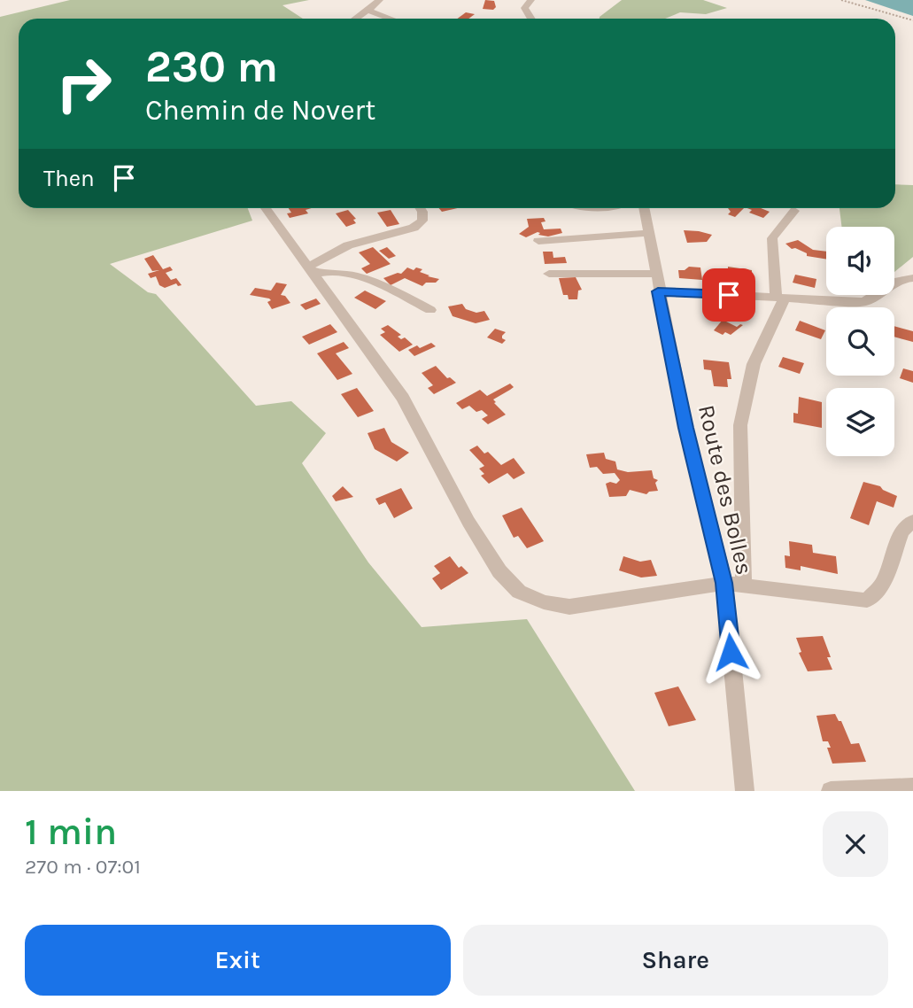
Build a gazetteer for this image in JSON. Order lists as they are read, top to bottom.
{
  "streets": {
    "street": ["Route des Bolles"]
  },
  "page": {
    "turn": ["230 m", "Chemin de Novert"],
    "then": "Then",
    "heading": ["1 min", "270 m · 07:01"],
    "buttons": ["Exit", "Share"]
  }
}
